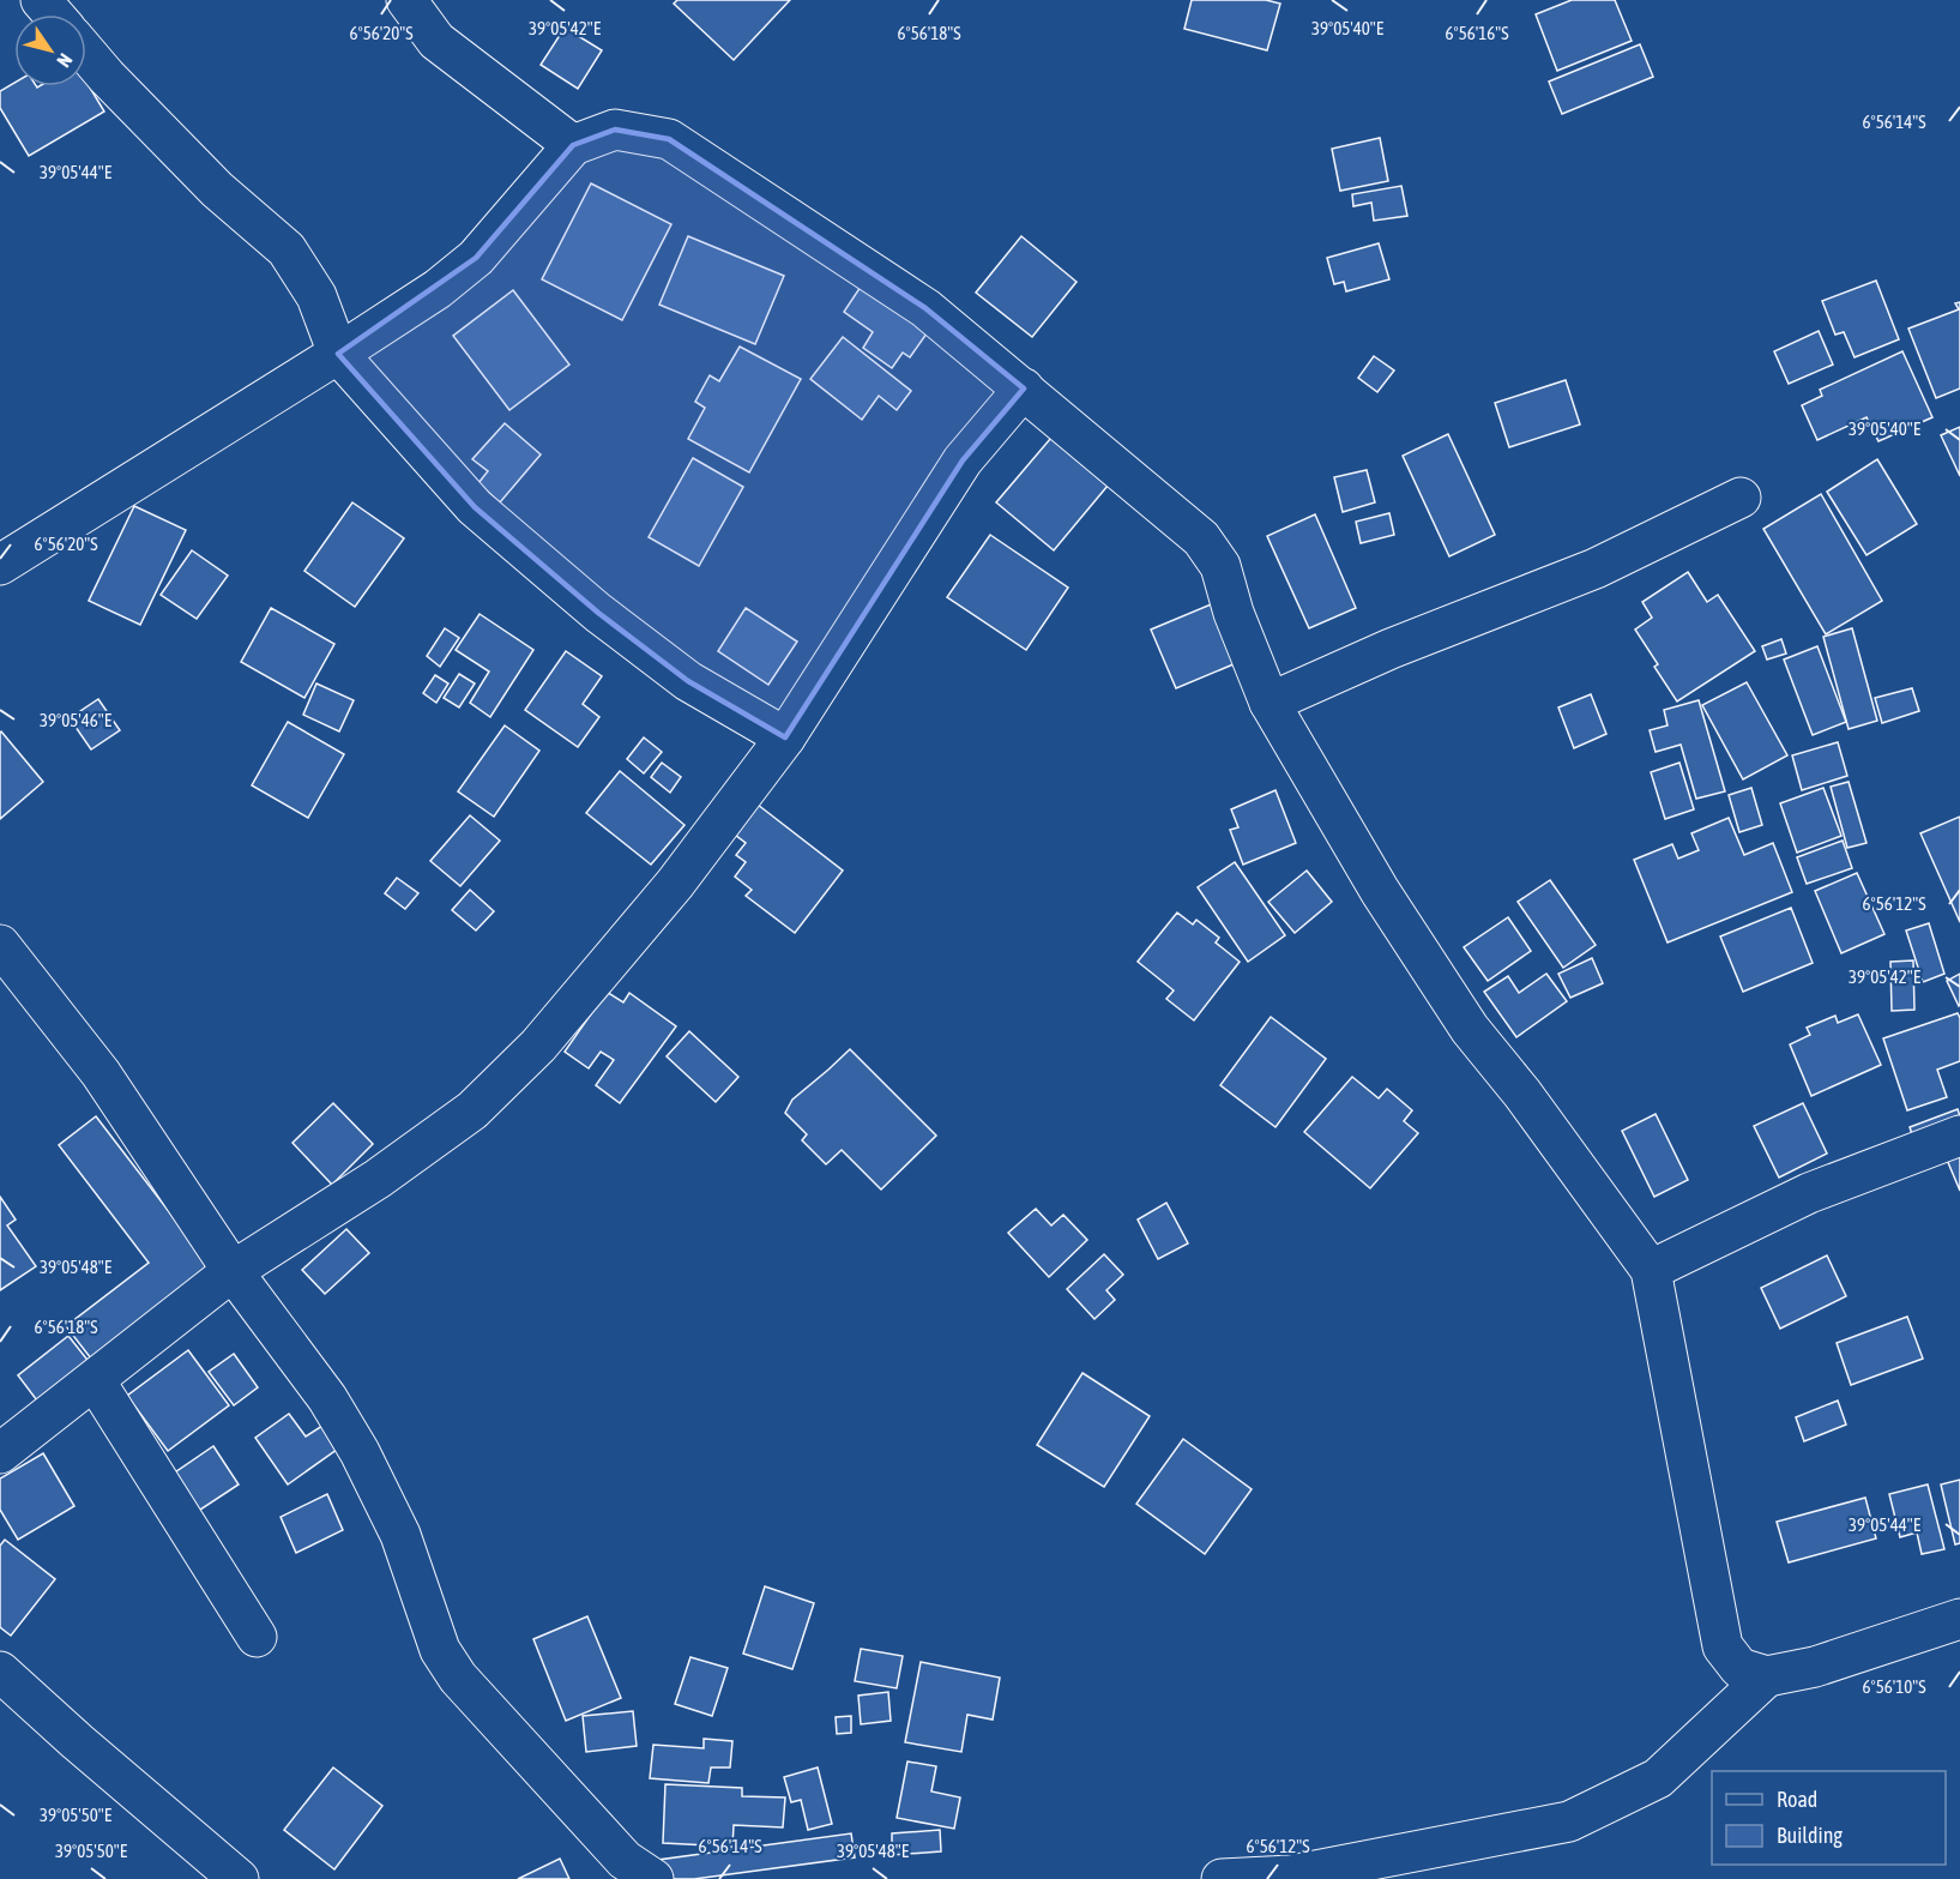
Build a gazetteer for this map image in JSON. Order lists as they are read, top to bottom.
{
  "legend": ["Road", "Building"],
  "north": "bottom right",
  "coordinates": [
    "39°05'42\"E",
    "39°05'40\"E",
    "6°56'20\"S",
    "6°56'18\"S",
    "6°56'16\"S",
    "6°56'14\"S",
    "39°05'44\"E",
    "39°05'46\"E",
    "6°56'12\"S",
    "39°05'48\"E",
    "6°56'10\"S",
    "39°05'50\"E"
  ]
}
